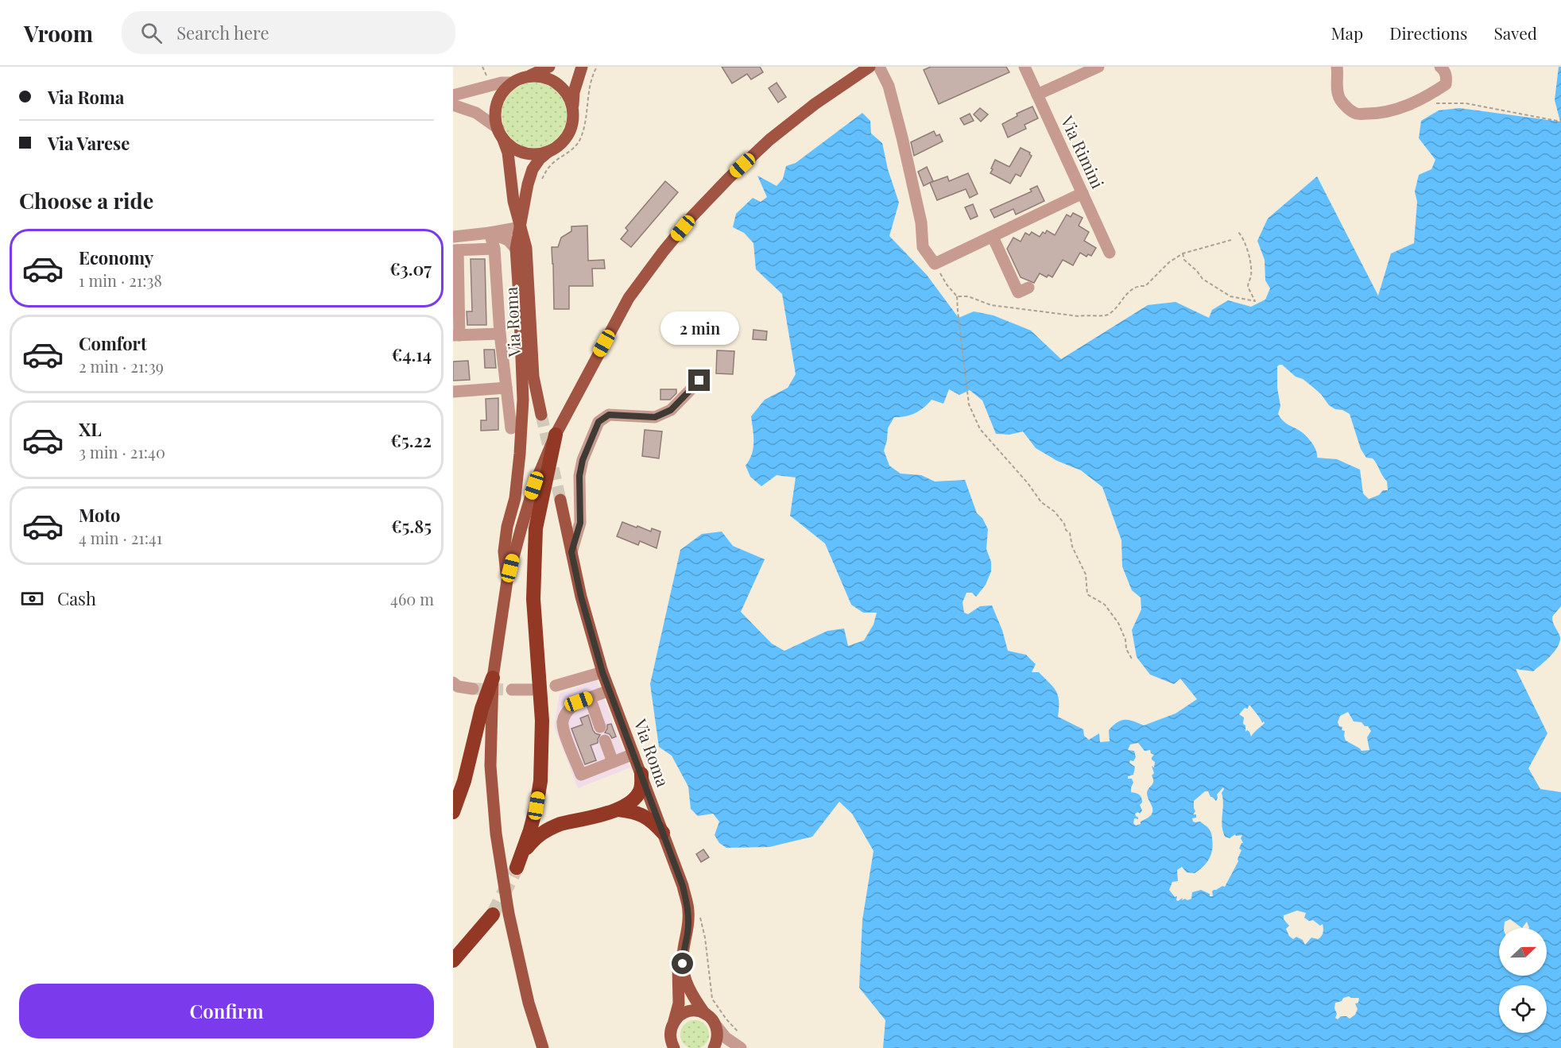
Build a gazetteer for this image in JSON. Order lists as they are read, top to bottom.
{
  "streets": {
    "main road": ["Via Roma"],
    "street": ["Via Rimini"]
  },
  "north": "right",
  "page": {
    "header": "Vroom",
    "search": "Search here",
    "nav": ["Map", "Directions", "Saved"],
    "banner": ["Via Roma", "Via Varese"],
    "heading": "Choose a ride",
    "list": [
      {
        "name": "Economy",
        "note": "1 min · 21:38",
        "value": "€3.07"
      },
      {
        "name": "Comfort",
        "note": "2 min · 21:39",
        "value": "€4.14"
      },
      {
        "name": "XL",
        "note": "3 min · 21:40",
        "value": "€5.22"
      },
      {
        "name": "Moto",
        "note": "4 min · 21:41",
        "value": "€5.85"
      }
    ],
    "bubble": "2 min",
    "pay": ["Cash", "460 m"],
    "buttons": "Confirm"
  }
}
